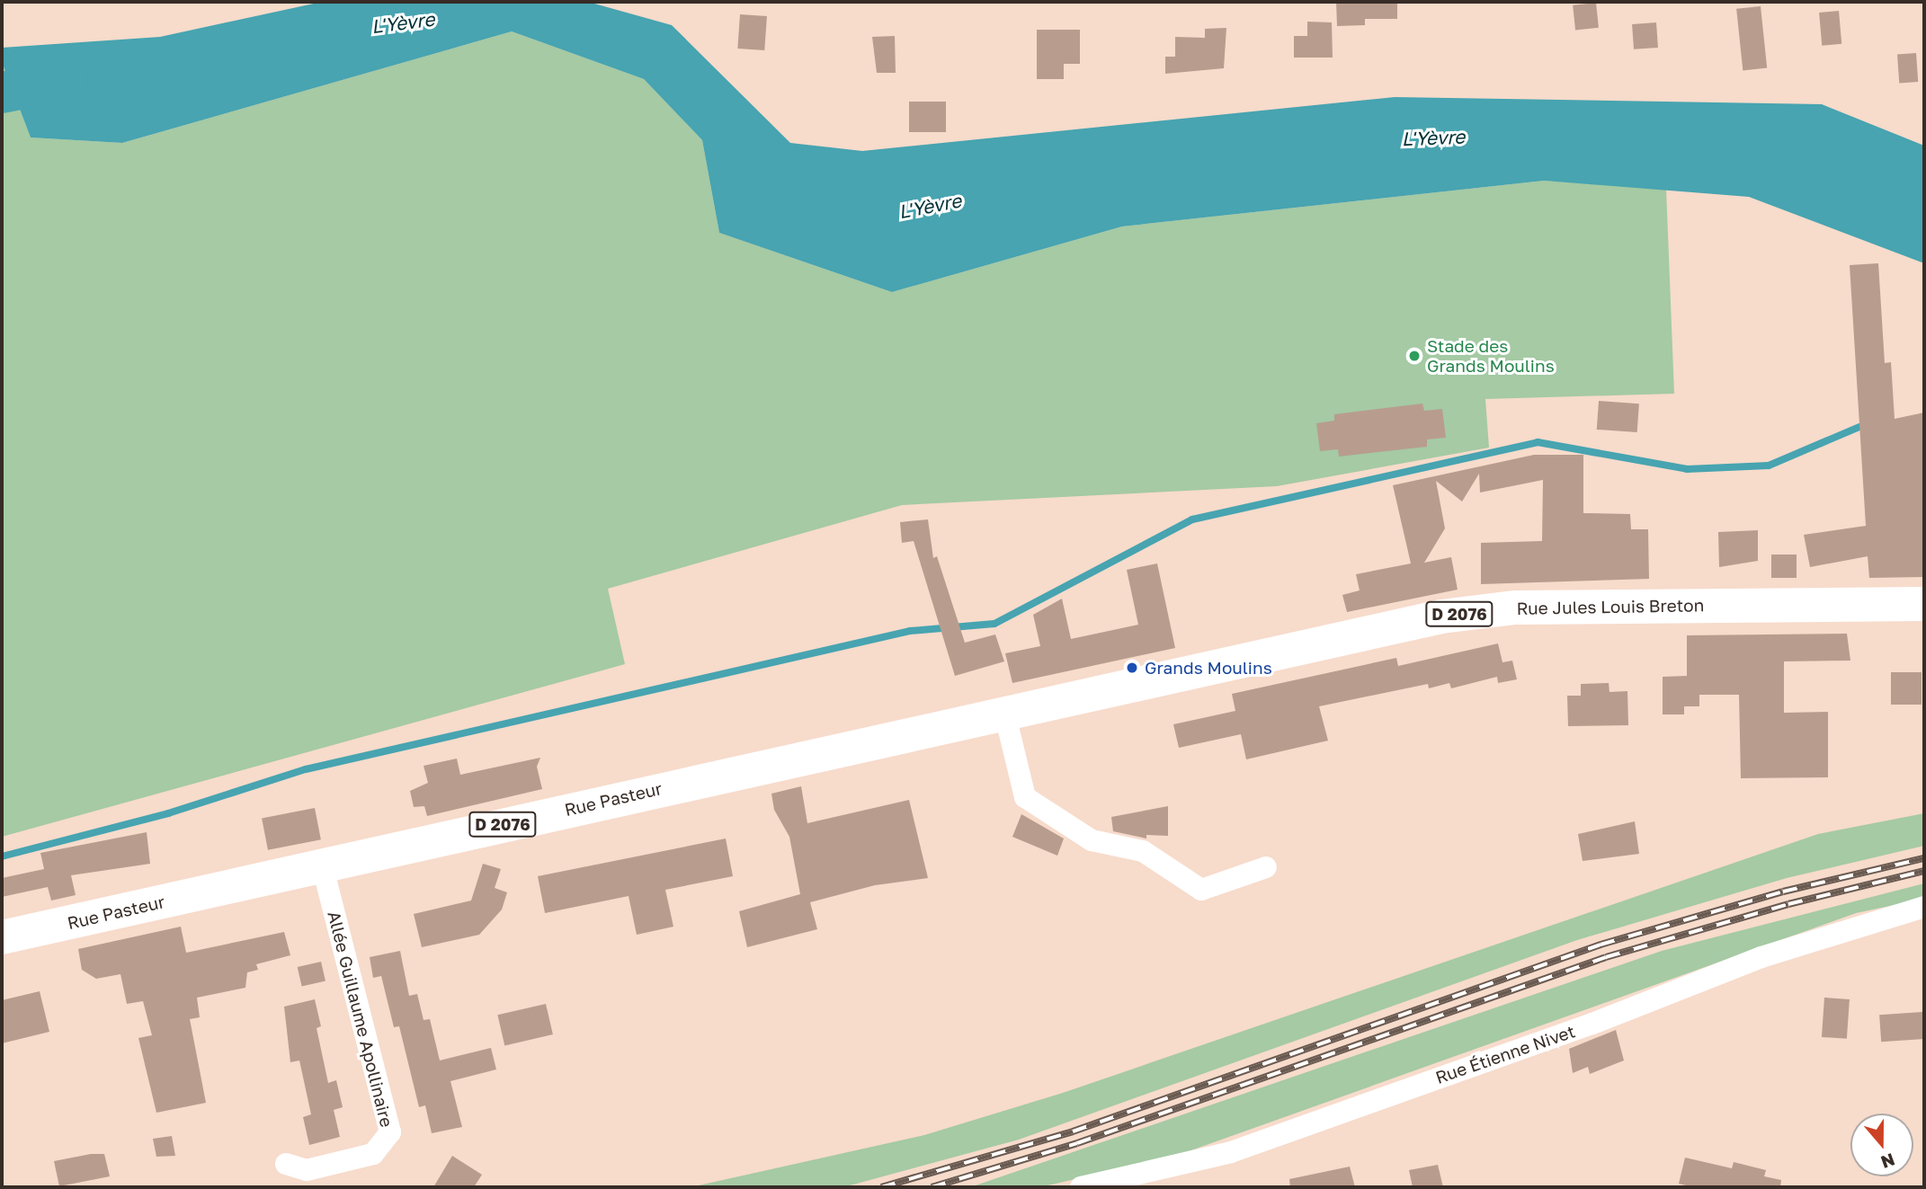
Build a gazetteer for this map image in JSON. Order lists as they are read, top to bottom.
{
  "streets": {
    "main road": ["Rue Jules Louis Breton", "D 2076", "Rue Pasteur"],
    "street": ["Allée Guillaume Apollinaire", "Rue Étienne Nivet"]
  },
  "crossings": [
    ["Rue Jules Louis Breton", "Rue Pasteur"],
    ["Rue Pasteur", "Allée Guillaume Apollinaire"]
  ],
  "water": ["L'Yèvre"],
  "places": ["Stade des Grands Moulins", "Grands Moulins"],
  "north": "bottom"
}
